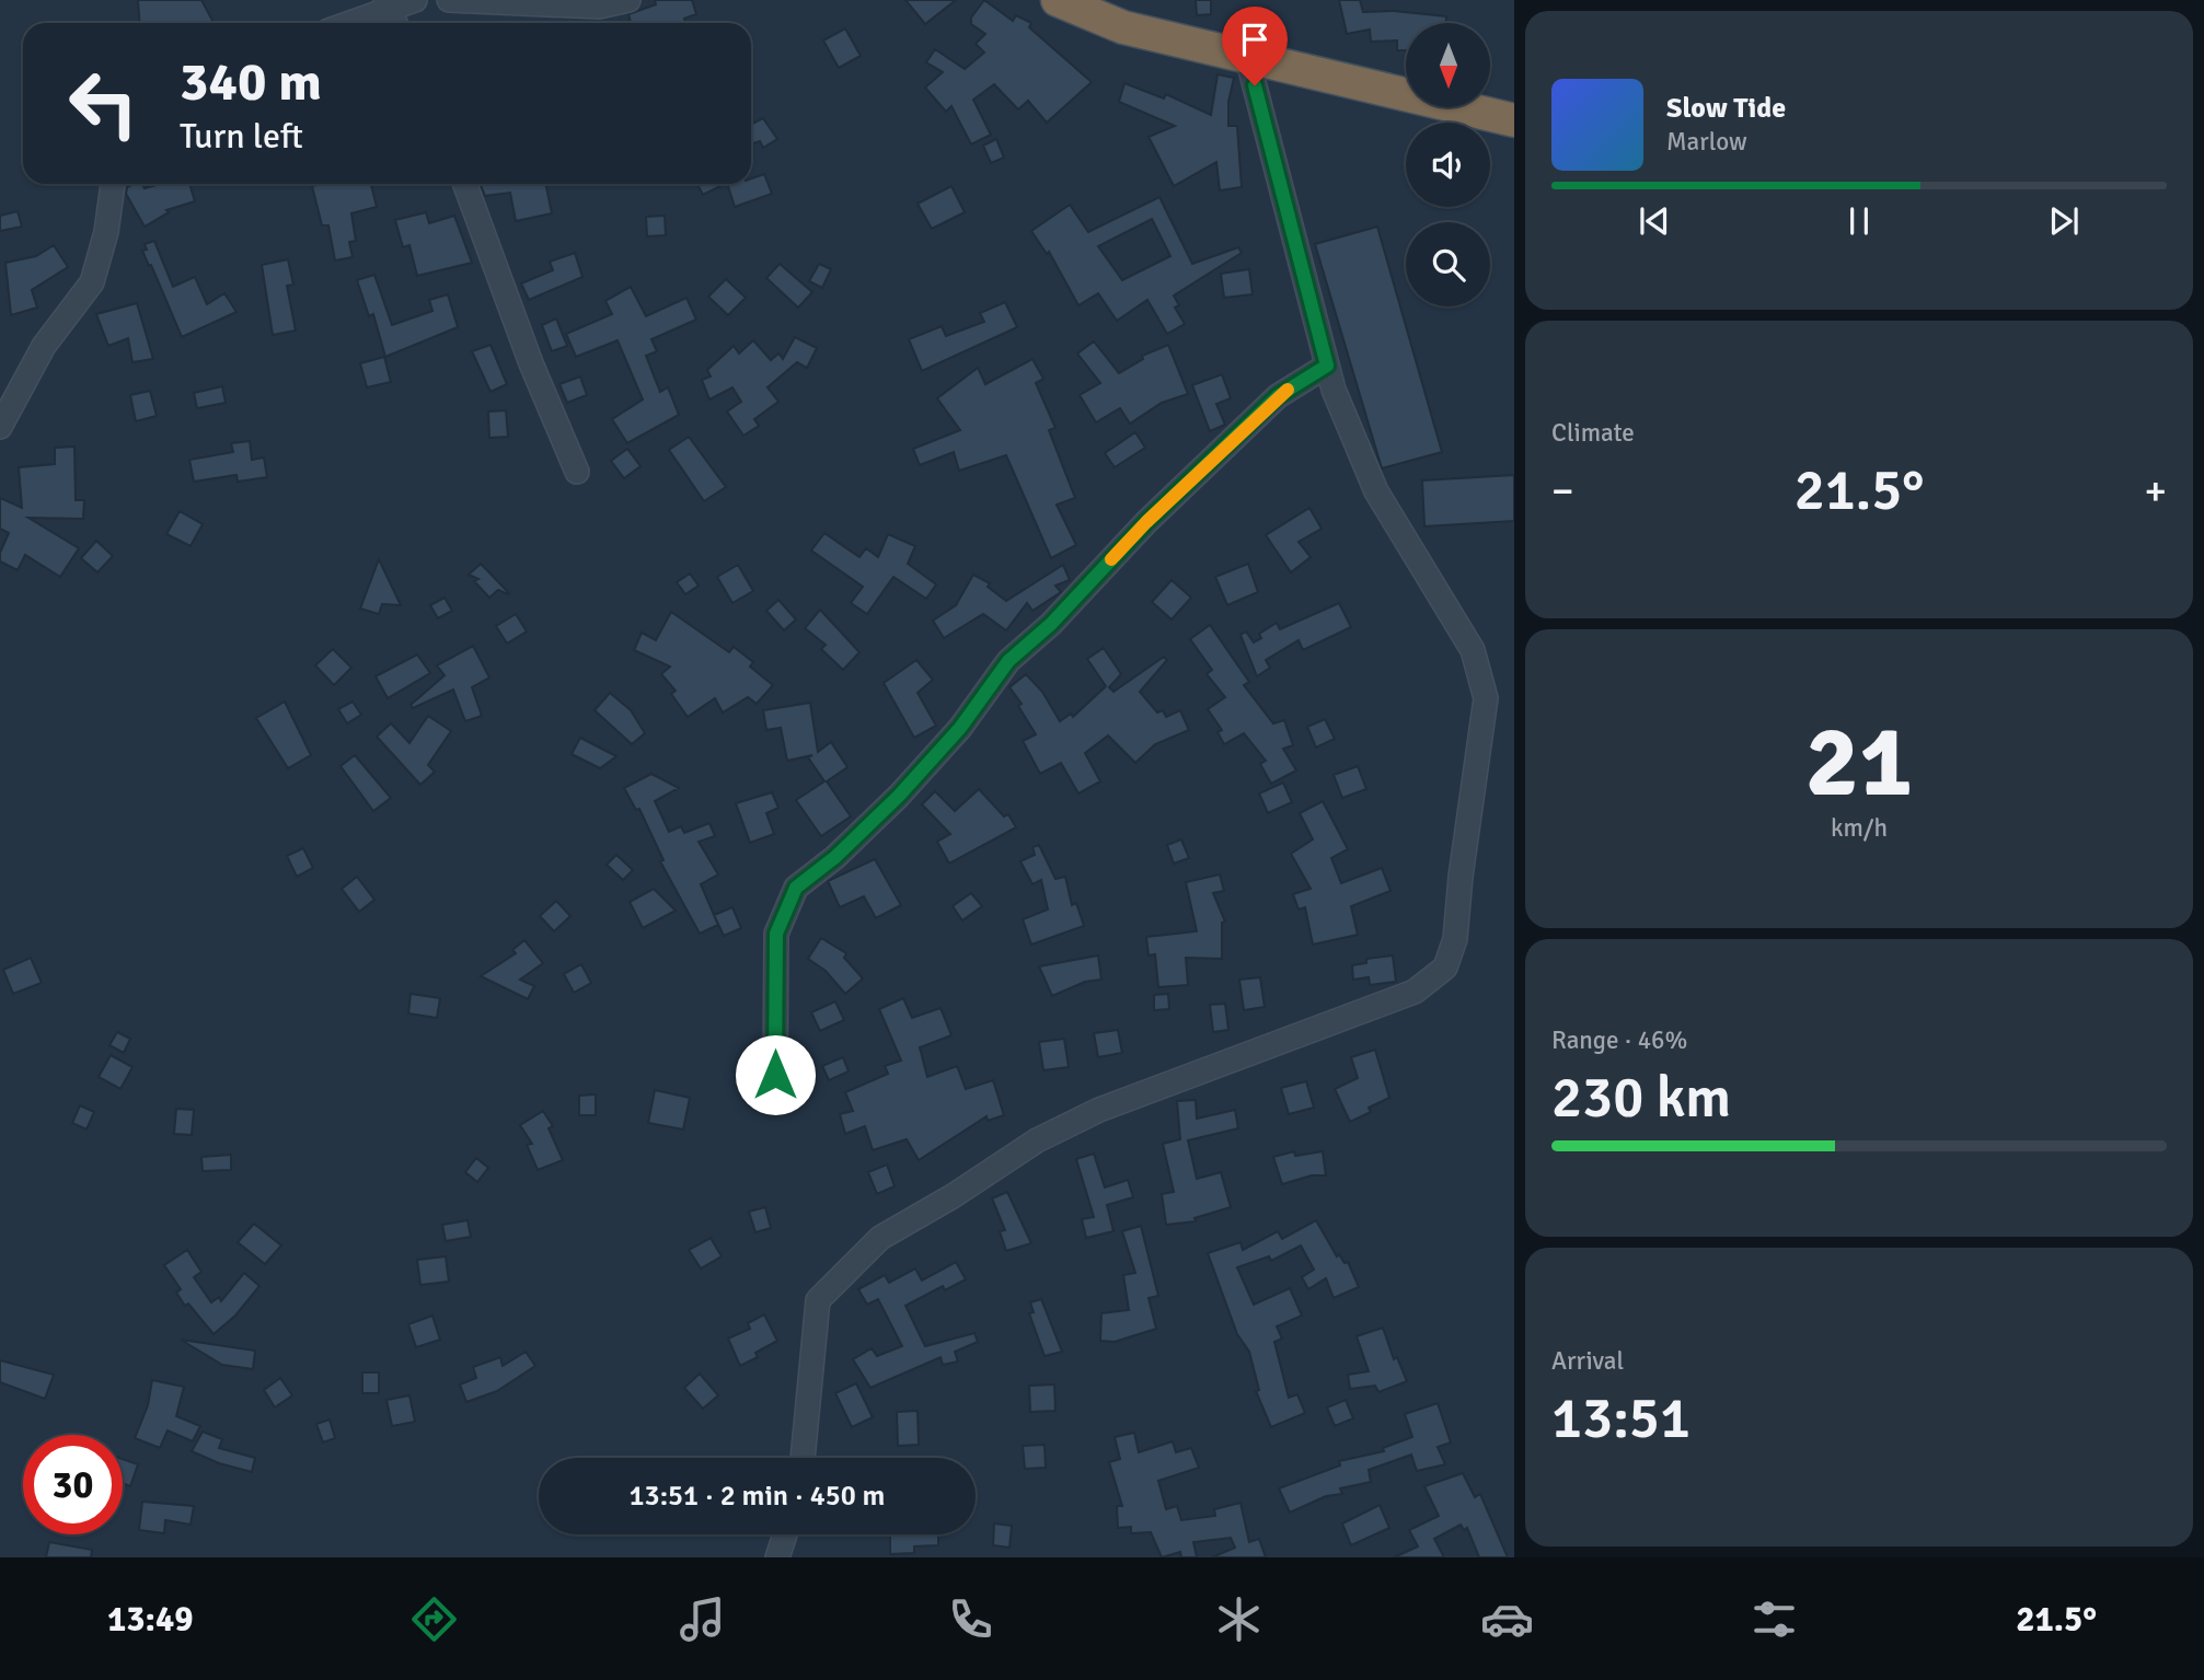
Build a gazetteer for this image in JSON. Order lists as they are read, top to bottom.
{
  "north": "bottom",
  "page": {
    "turn": ["340 m", "Turn left"],
    "song": ["Slow Tide", "Marlow"],
    "tile": [
      "Climate",
      ["21", "km/h"],
      ["Range · 46%", "230 km"],
      ["Arrival", "13:51"]
    ],
    "heat": ["−", "21.5°", "+"],
    "limit": "30",
    "trip": "13:51 · 2 min · 450 m",
    "tabs": ["13:49", "21.5°"]
  }
}
